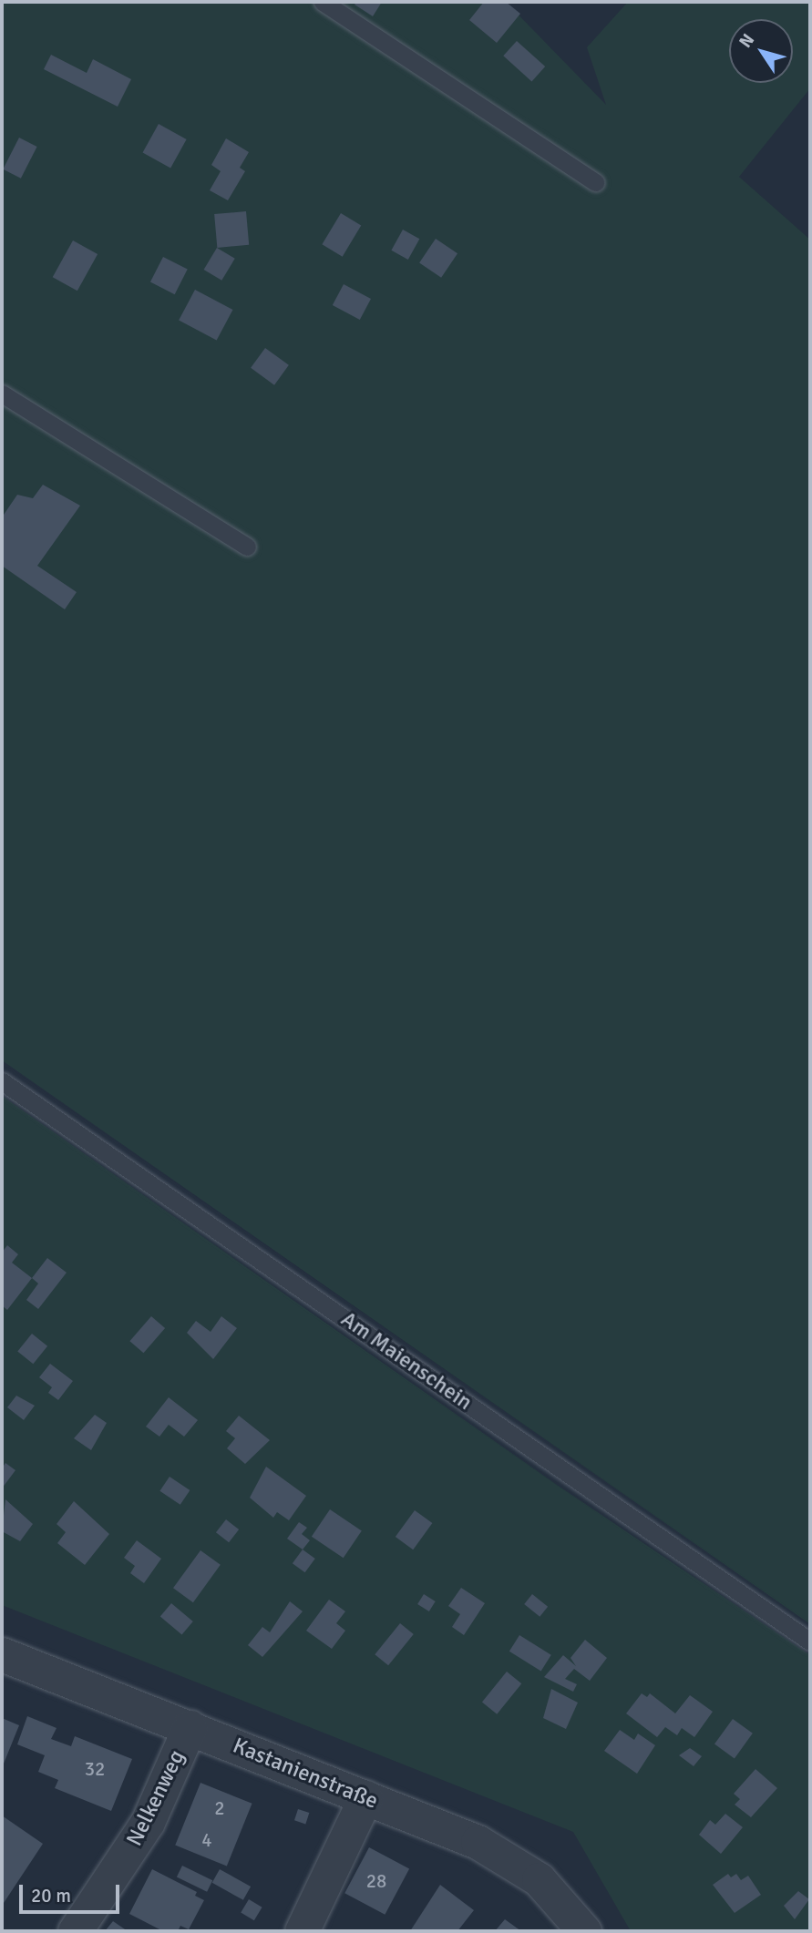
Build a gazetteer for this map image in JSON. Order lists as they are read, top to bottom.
{
  "streets": {
    "street": ["Kastanienstraße", "Nelkenweg"],
    "lane": ["Am Maienschein"]
  },
  "crossings": [
    ["Kastanienstraße", "Nelkenweg"]
  ],
  "house_numbers": [
    "32",
    "2",
    "4",
    "28"
  ],
  "scale_bar": "20 m",
  "north": "top left"
}
